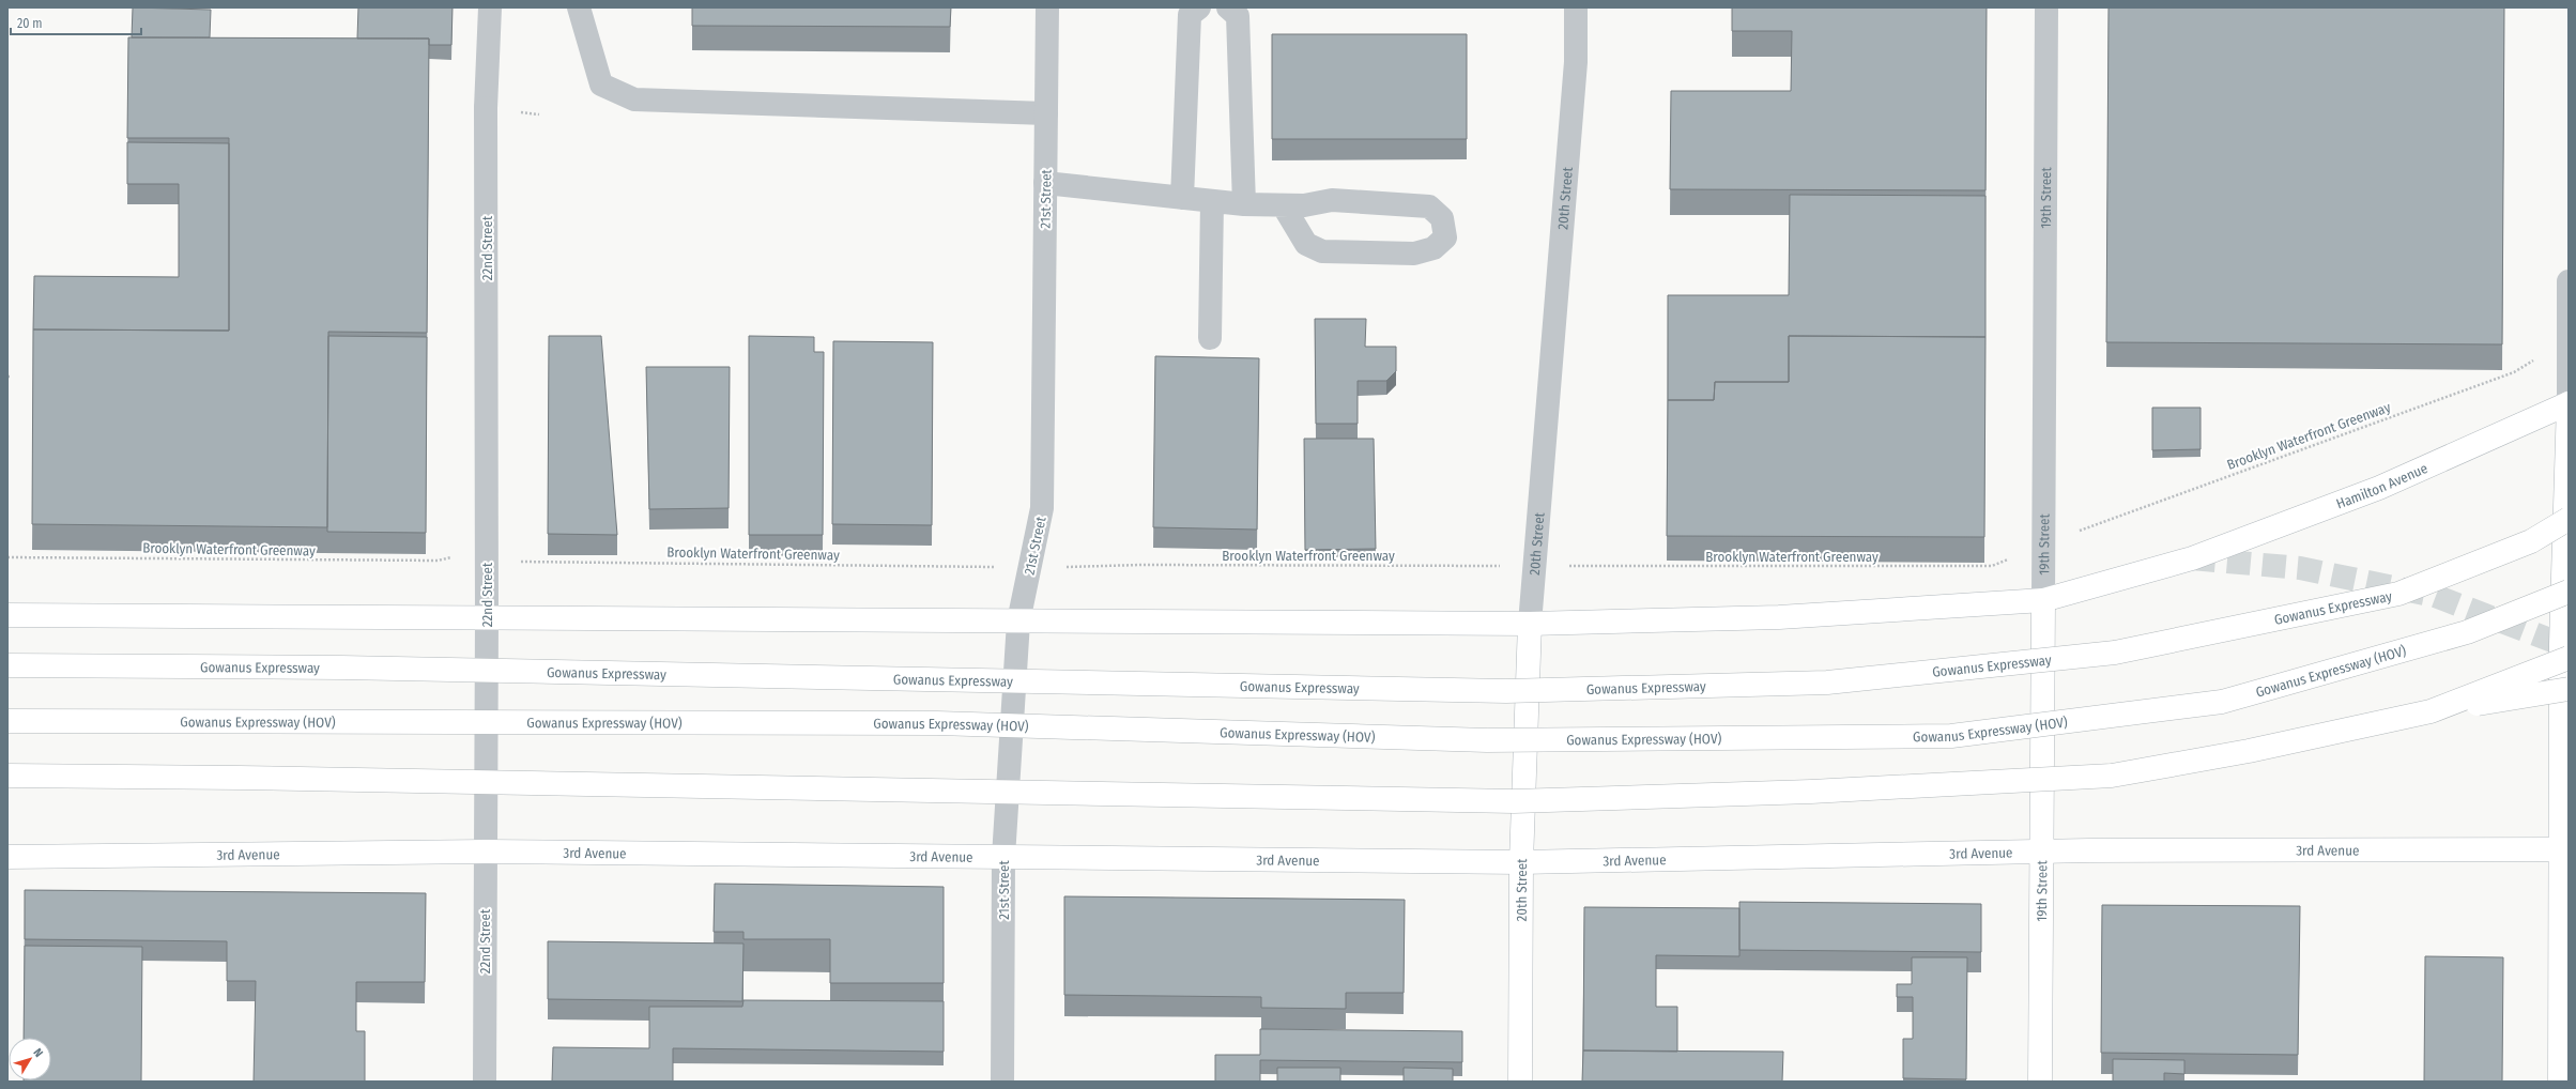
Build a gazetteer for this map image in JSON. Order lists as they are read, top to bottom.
{
  "streets": {
    "main road": [
      "19th Street",
      "20th Street",
      "Hamilton Avenue",
      "Gowanus Expressway",
      "Gowanus Expressway (HOV)",
      "3rd Avenue"
    ],
    "street": ["21st Street", "22nd Street"],
    "path": ["Brooklyn Waterfront Greenway"]
  },
  "crossings": [
    ["19th Street", "Hamilton Avenue"],
    ["19th Street", "3rd Avenue"],
    ["21st Street", "3rd Avenue"],
    ["20th Street", "3rd Avenue"],
    ["22nd Street", "3rd Avenue"]
  ],
  "scale_bar": "20 m",
  "north": "top right"
}
